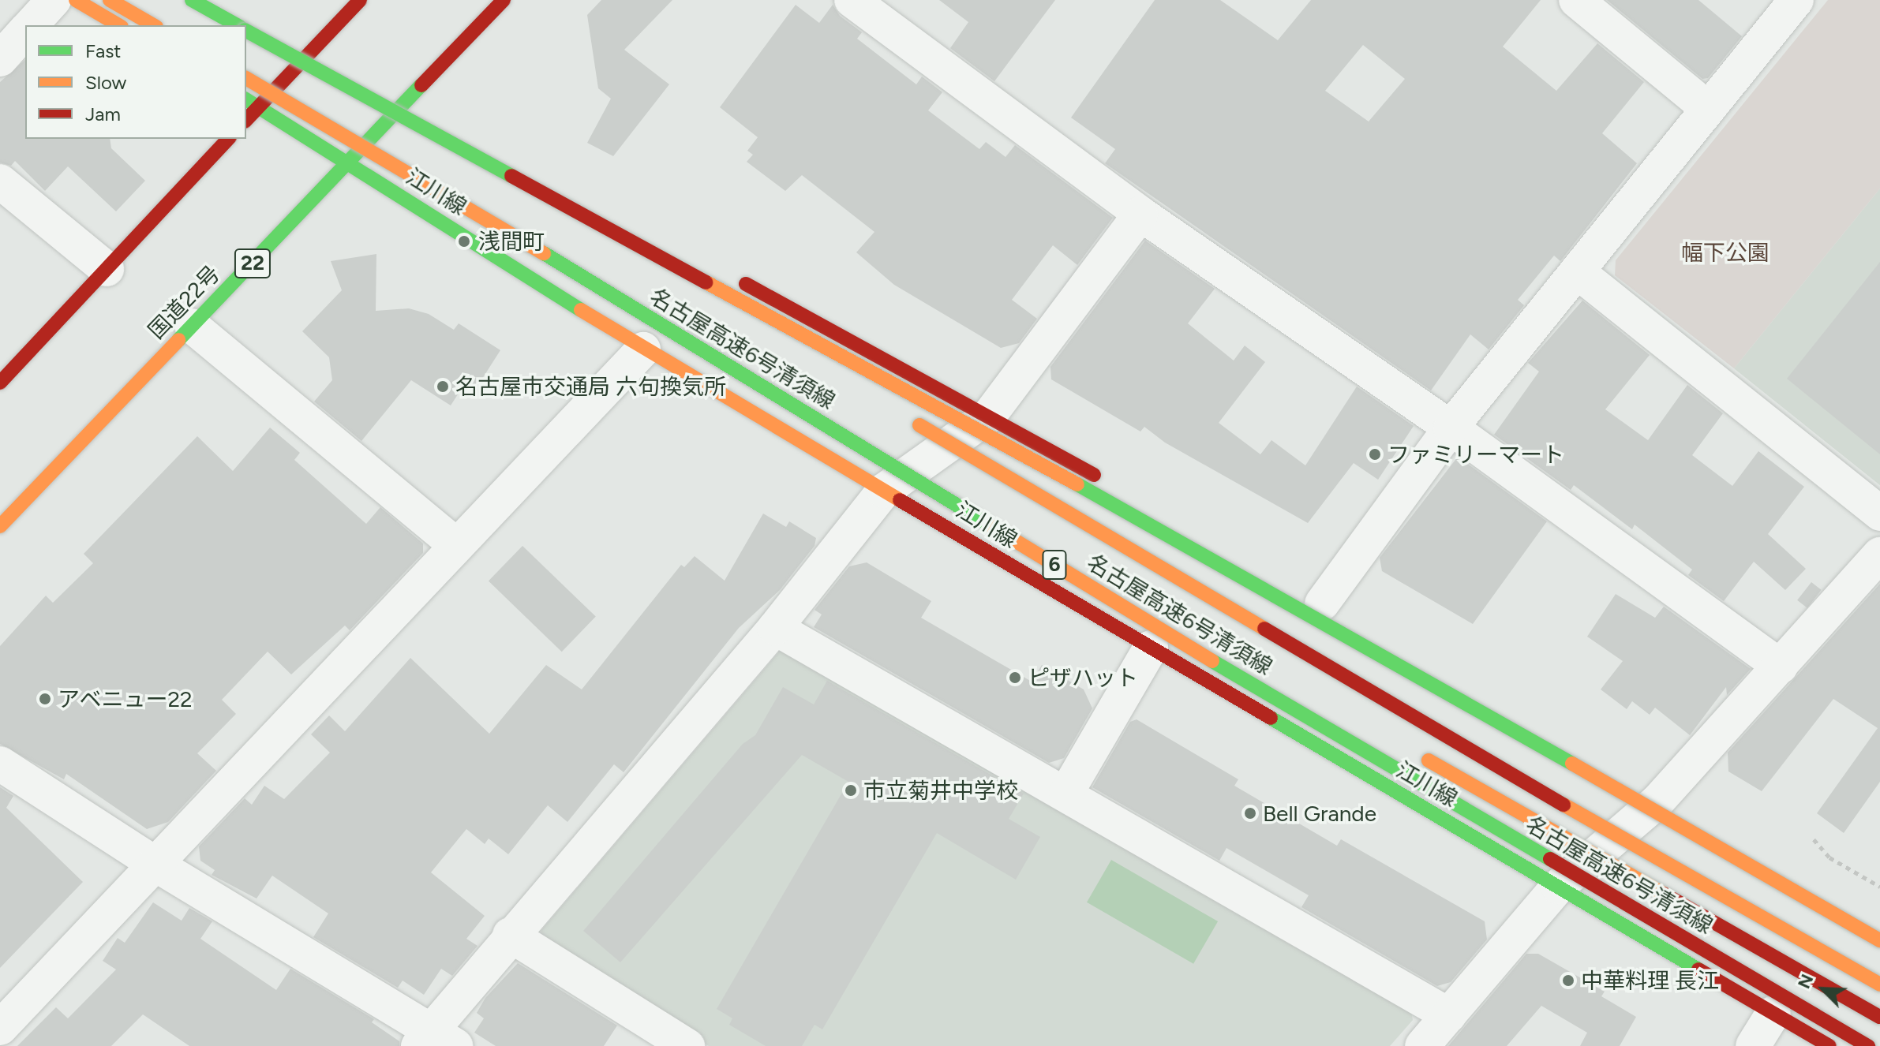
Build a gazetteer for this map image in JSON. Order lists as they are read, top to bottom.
{
  "streets": {
    "main road": [
      "江川線",
      "22",
      "国道22号",
      "名古屋高速6号清須線",
      "6"
    ]
  },
  "crossings": [
    ["江川線", "国道22号"]
  ],
  "parks": ["幅下公園"],
  "places": [
    "浅間町",
    "名古屋市交通局 六句換気所",
    "ファミリーマート",
    "ピザハット",
    "アベニュー22",
    "市立菊井中学校",
    "Bell Grande",
    "中華料理 長江"
  ],
  "legend": ["Fast", "Slow", "Jam"],
  "north": "top left"
}
